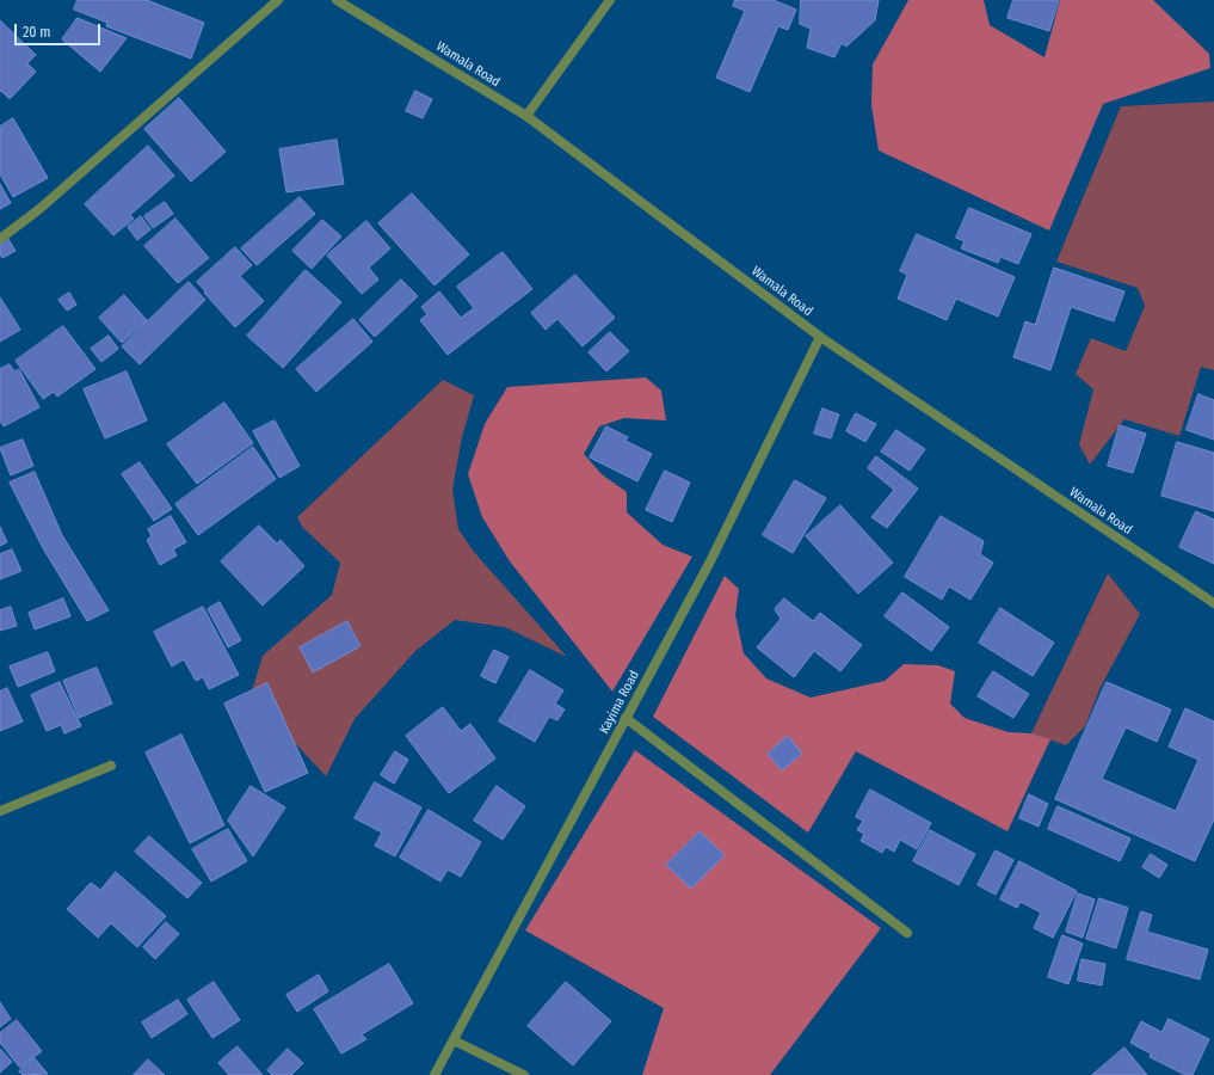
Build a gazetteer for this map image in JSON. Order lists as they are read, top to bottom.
{
  "streets": {
    "street": ["Wamala Road", "Kayima Road"]
  },
  "crossings": [
    ["Wamala Road", "Kayima Road"]
  ],
  "scale_bar": "20 m"
}
